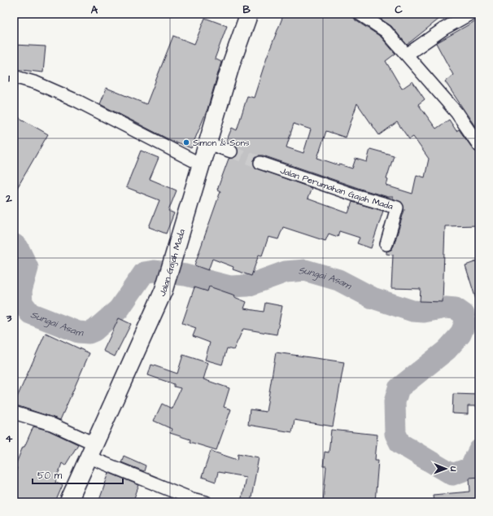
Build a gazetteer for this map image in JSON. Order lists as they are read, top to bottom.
{
  "streets": {
    "main road": ["Jalan Gajah Mada"],
    "street": ["Jalan Perumahan Gajah Mada"]
  },
  "water": ["Sungai Asam"],
  "places": ["Simon & Sons"],
  "scale_bar": "50 m",
  "north": "right",
  "grid": {
    "columns": ["A", "B", "C"],
    "rows": [
      "1",
      "2",
      "3",
      "4"
    ]
  }
}
